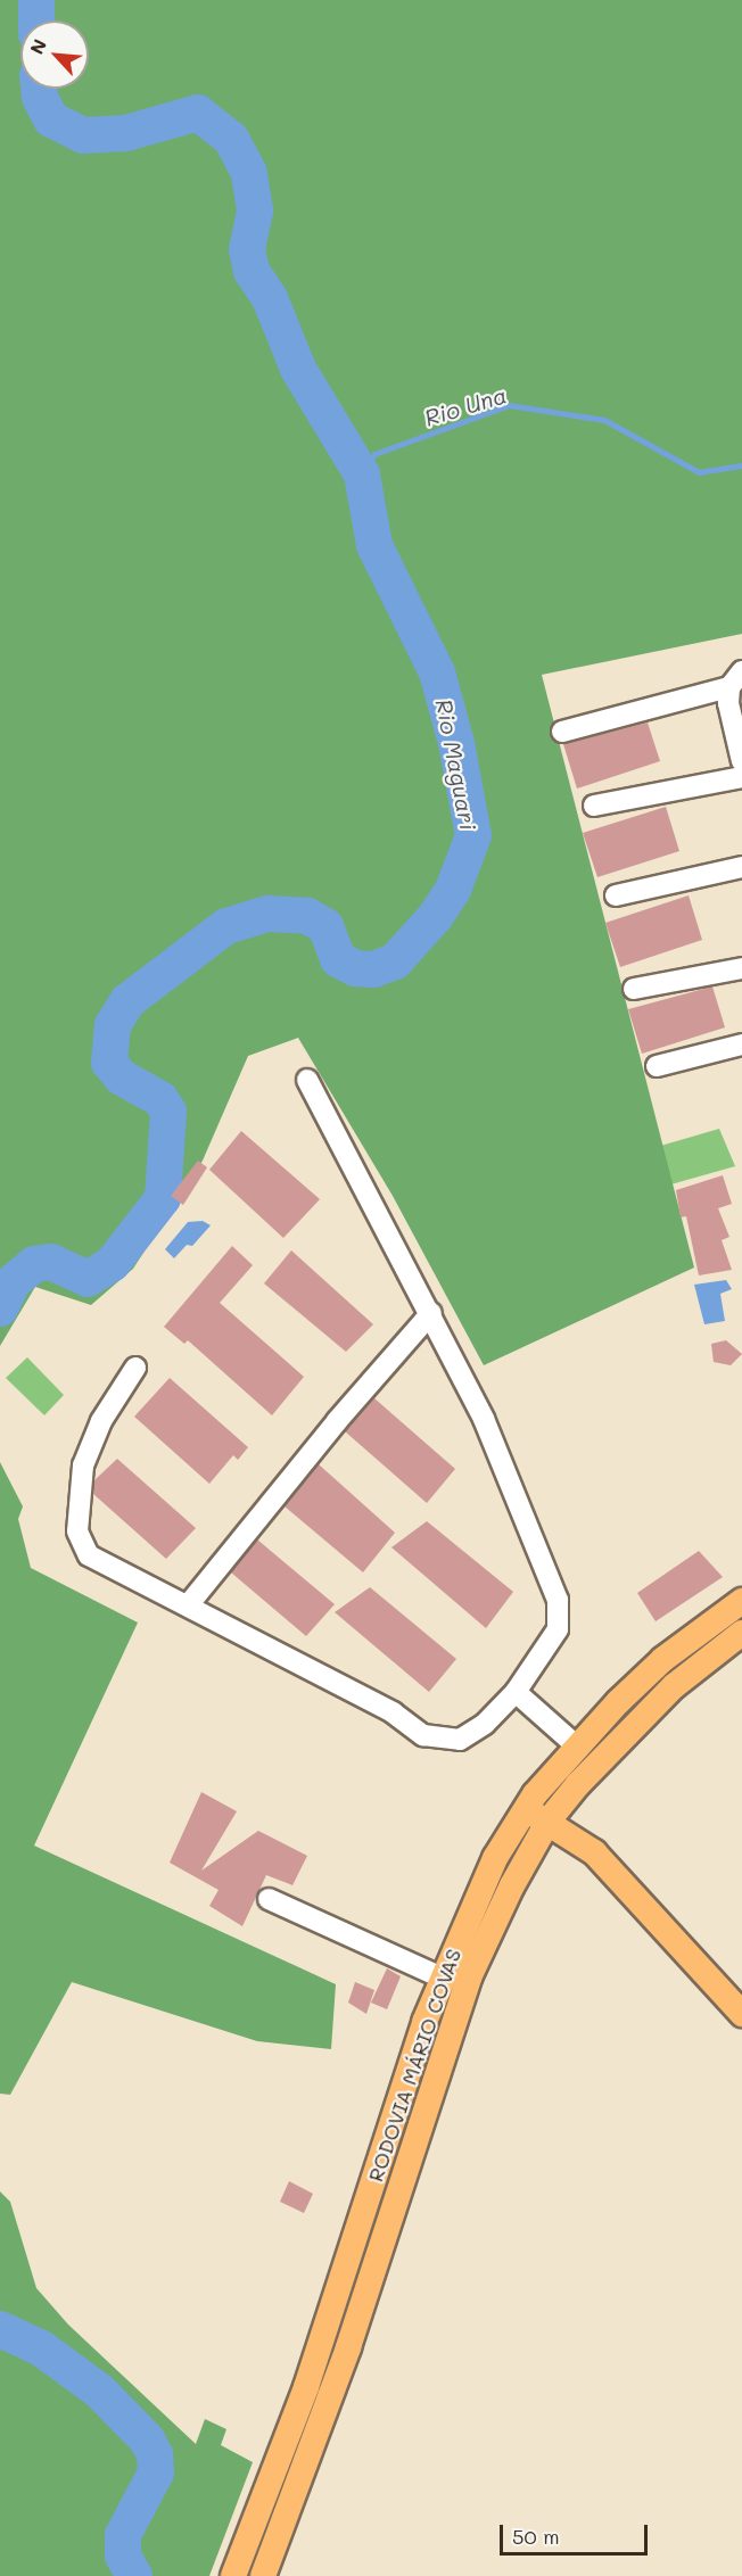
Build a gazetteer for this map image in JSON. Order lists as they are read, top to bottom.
{
  "streets": {
    "main road": ["RODOVIA MÁRIO COVAS"]
  },
  "water": ["Rio Una", "Rio Maguari"],
  "scale_bar": "50 m",
  "north": "top left"
}
